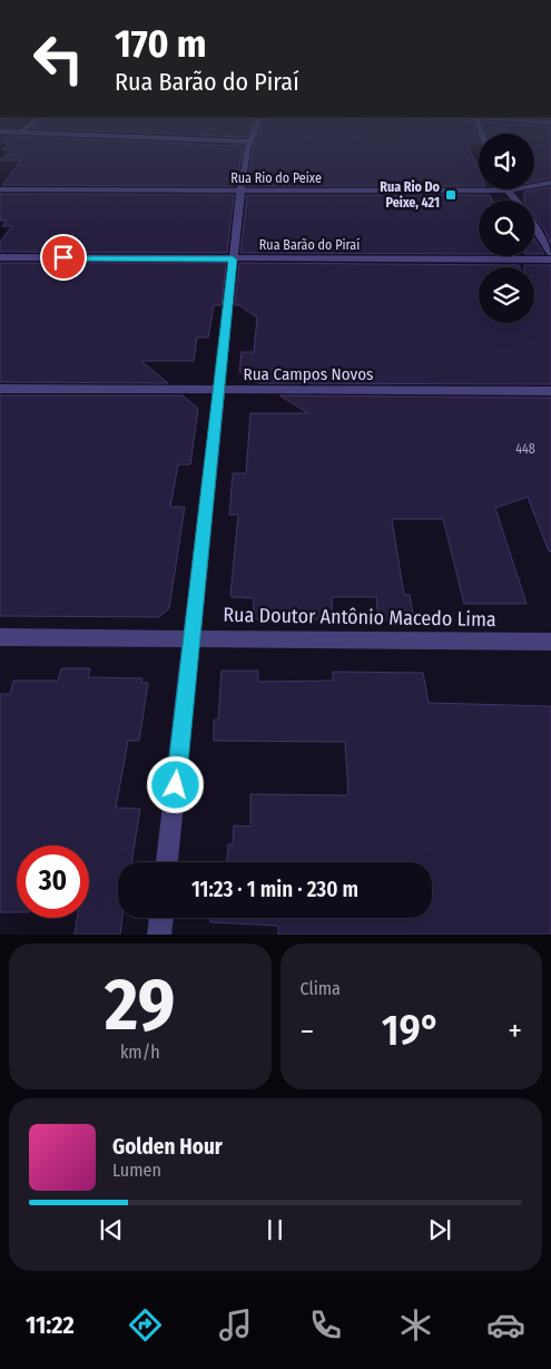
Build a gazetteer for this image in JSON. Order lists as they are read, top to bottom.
{
  "streets": {
    "street": [
      "Rua Rio do Peixe",
      "Rua Barão do Piraí",
      "Rua Campos Novos",
      "Rua Doutor Antônio Macedo Lima"
    ]
  },
  "places": {
    "transit": ["Rua Rio Do Peixe, 421"]
  },
  "house_numbers": ["448"],
  "page": {
    "turn": ["170 m", "Rua Barão do Piraí"],
    "limit": "30",
    "trip": "11:23 · 1 min · 230 m",
    "tile": [
      ["29", "km/h"],
      "Clima"
    ],
    "heat": ["−", "19°", "+"],
    "song": ["Golden Hour", "Lumen"],
    "tabs": "11:22"
  }
}
